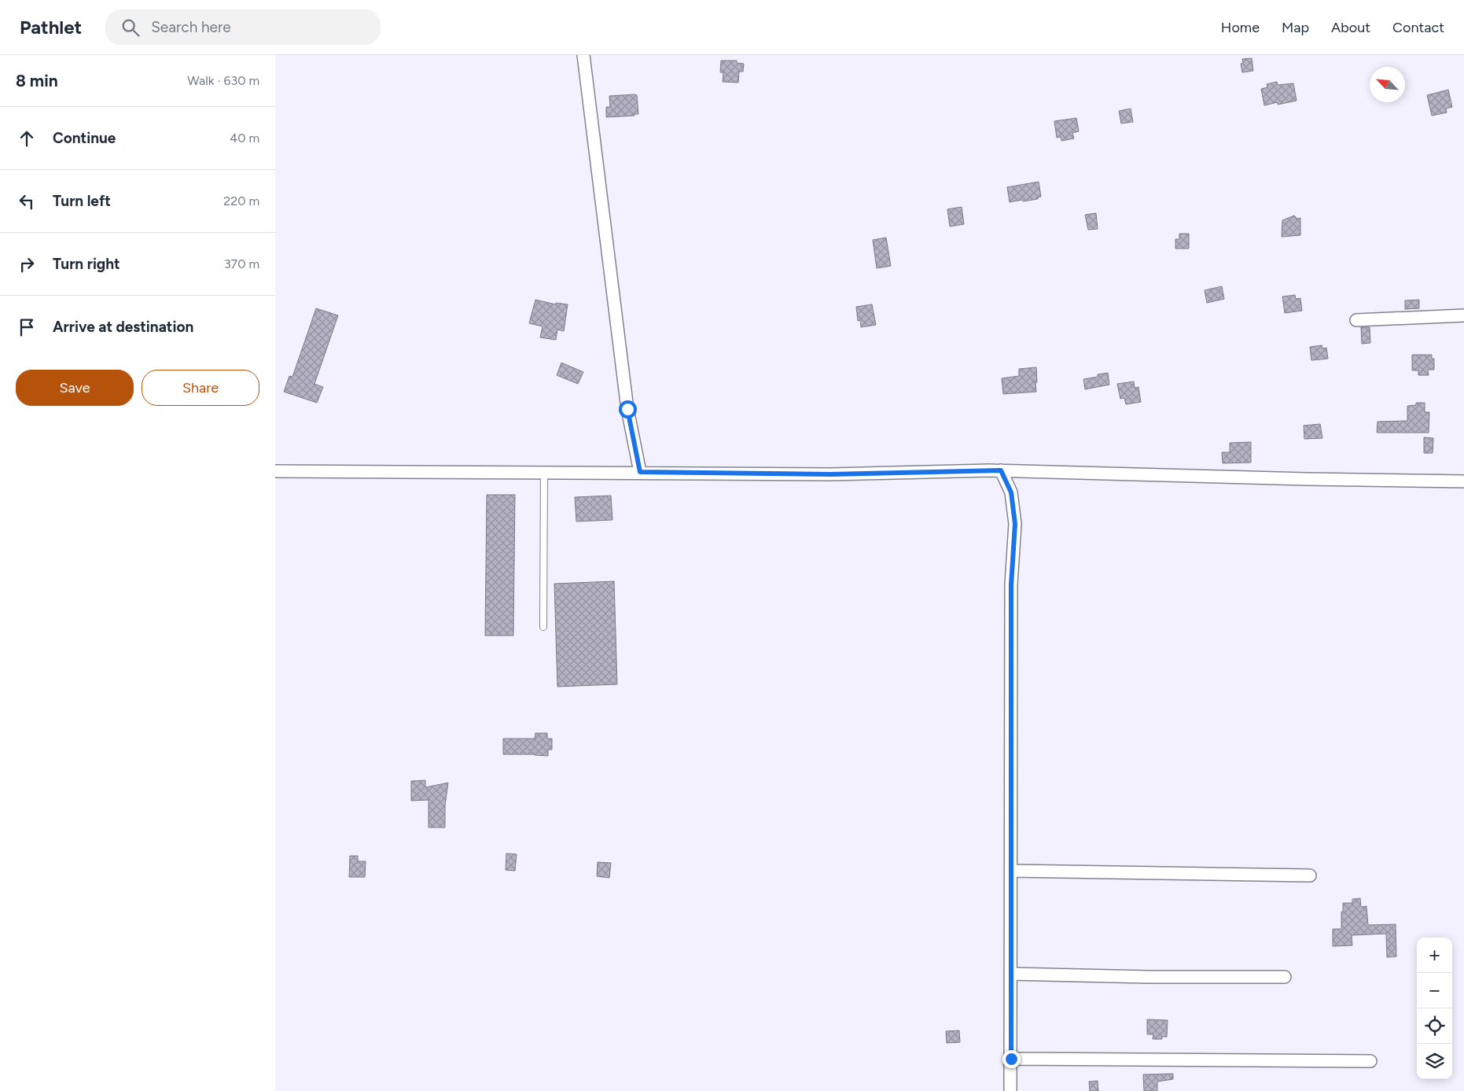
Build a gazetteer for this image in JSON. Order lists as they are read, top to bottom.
{
  "north": "top left",
  "page": {
    "header": "Pathlet",
    "search": "Search here",
    "nav": [
      "Home",
      "Map",
      "About",
      "Contact"
    ],
    "heading": ["8 min", "Walk · 630 m"],
    "list": [
      ["Continue", "40 m"],
      ["Turn left", "220 m"],
      ["Turn right", "370 m"],
      "Arrive at destination"
    ],
    "buttons": ["Save", "Share"],
    "map_buttons": ["+", "−"]
  }
}
